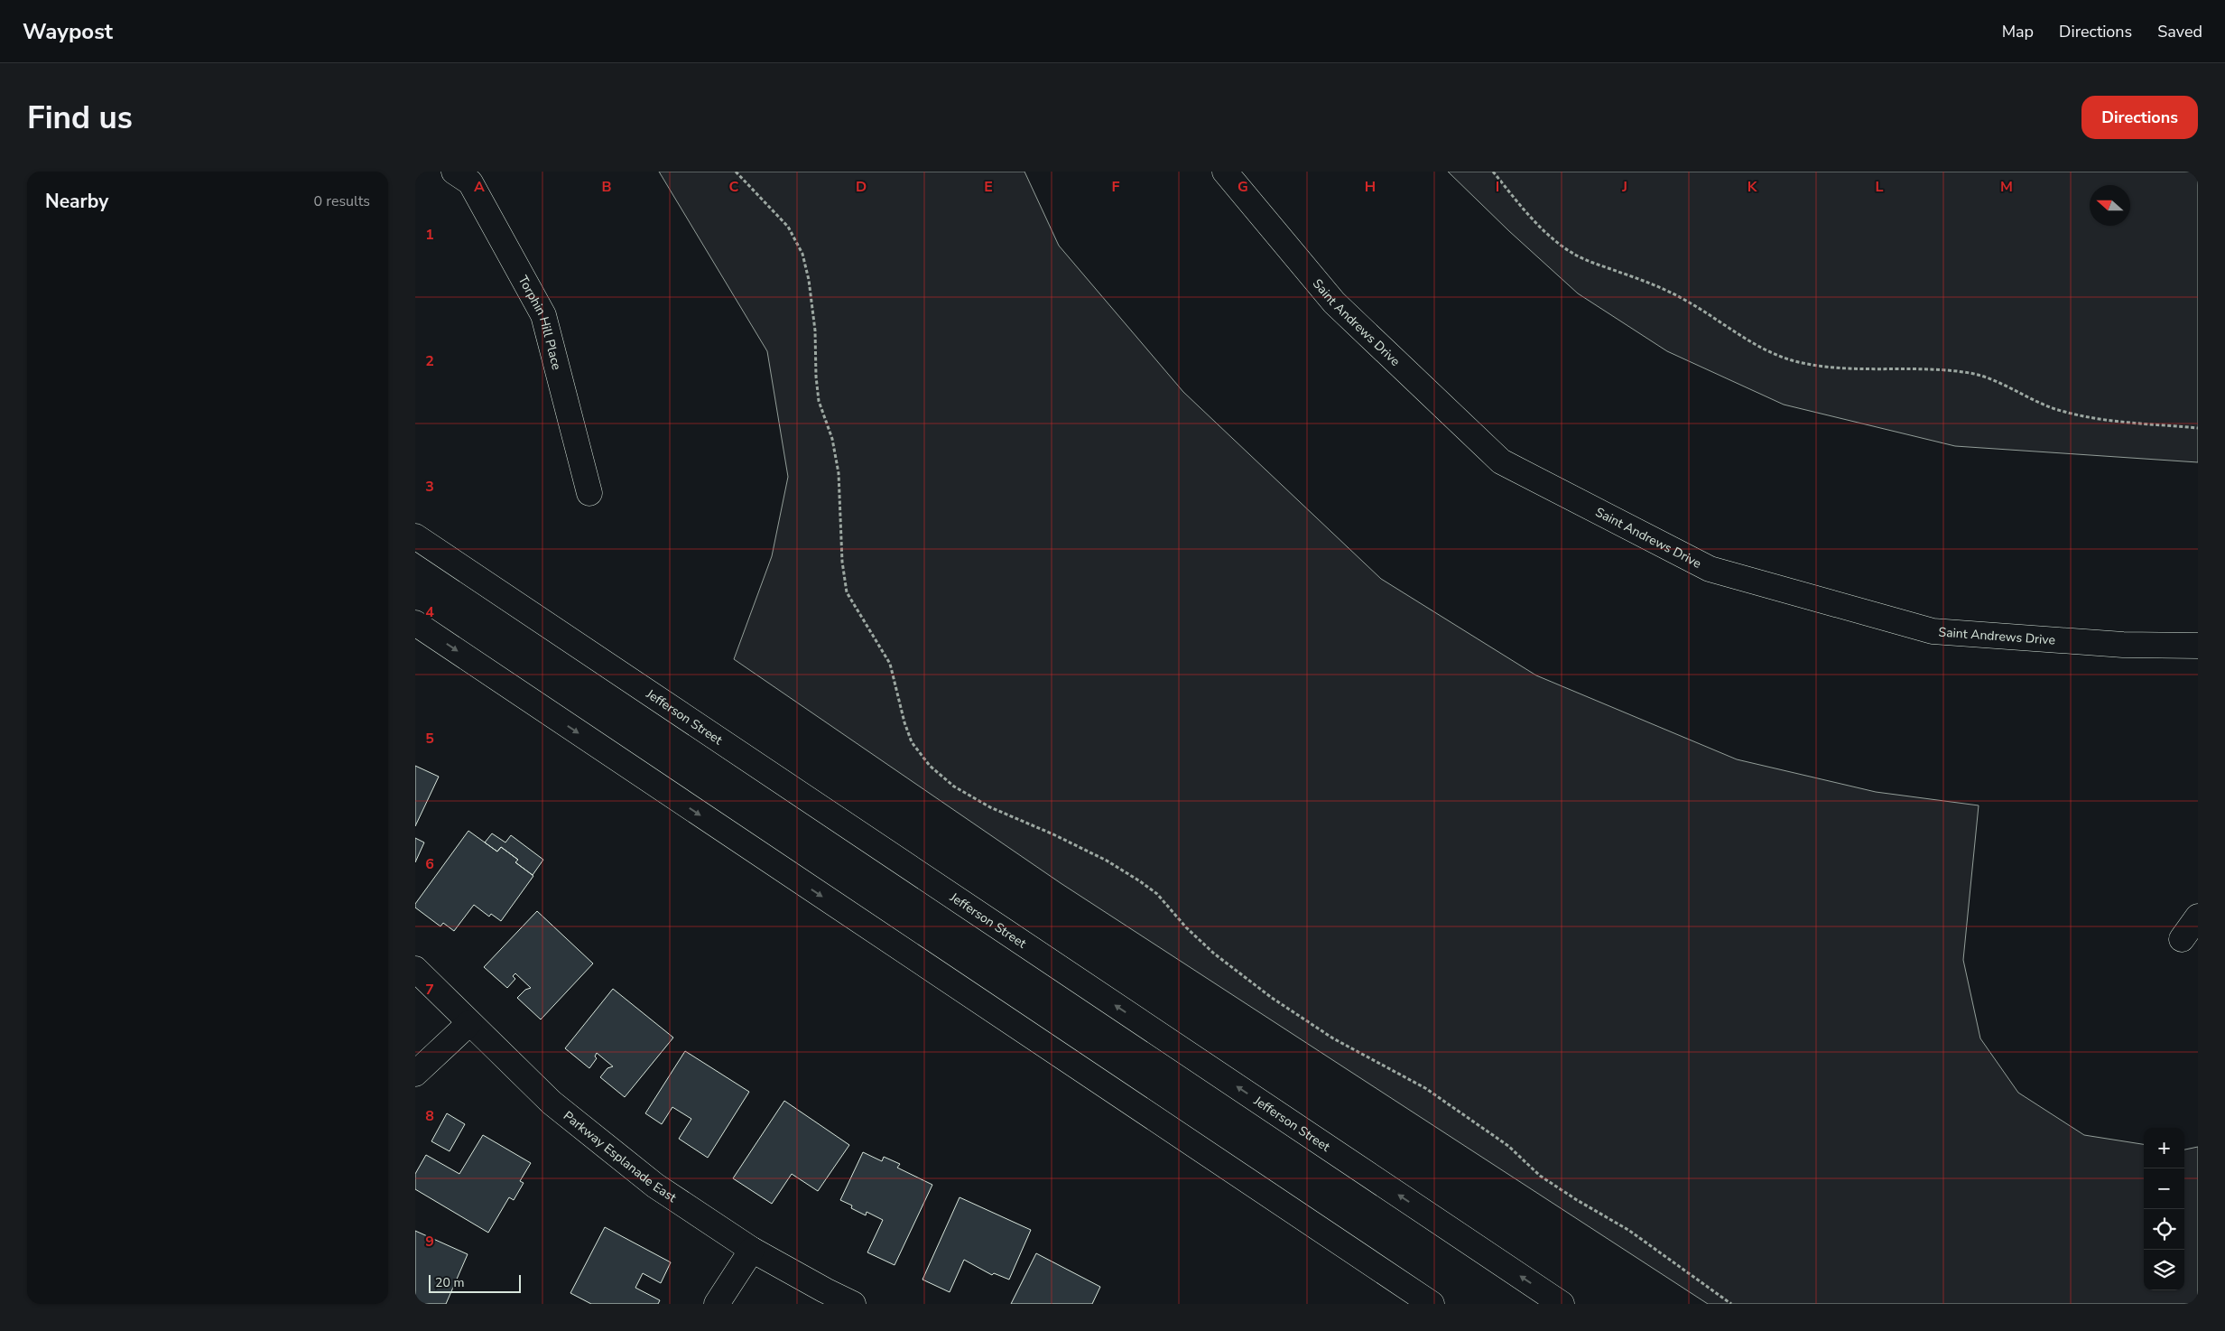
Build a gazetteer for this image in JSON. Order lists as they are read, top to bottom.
{
  "streets": {
    "main road": [
      "Saint Andrews Drive",
      "Torphin Hill Place",
      "Jefferson Street",
      "Parkway Esplanade East"
    ]
  },
  "scale_bar": "20 m",
  "north": "left",
  "page": {
    "header": "Waypost",
    "nav": ["Map", "Directions", "Saved"],
    "buttons": "Directions",
    "title": "Find us",
    "heading": ["Nearby", "0 results"],
    "map_buttons": ["+", "−"],
    "scale": "20 m"
  },
  "grid": {
    "columns": [
      "A",
      "B",
      "C",
      "D",
      "E",
      "F",
      "G",
      "H",
      "I",
      "J",
      "K",
      "L",
      "M"
    ],
    "rows": [
      "1",
      "2",
      "3",
      "4",
      "5",
      "6",
      "7",
      "8",
      "9"
    ]
  }
}
